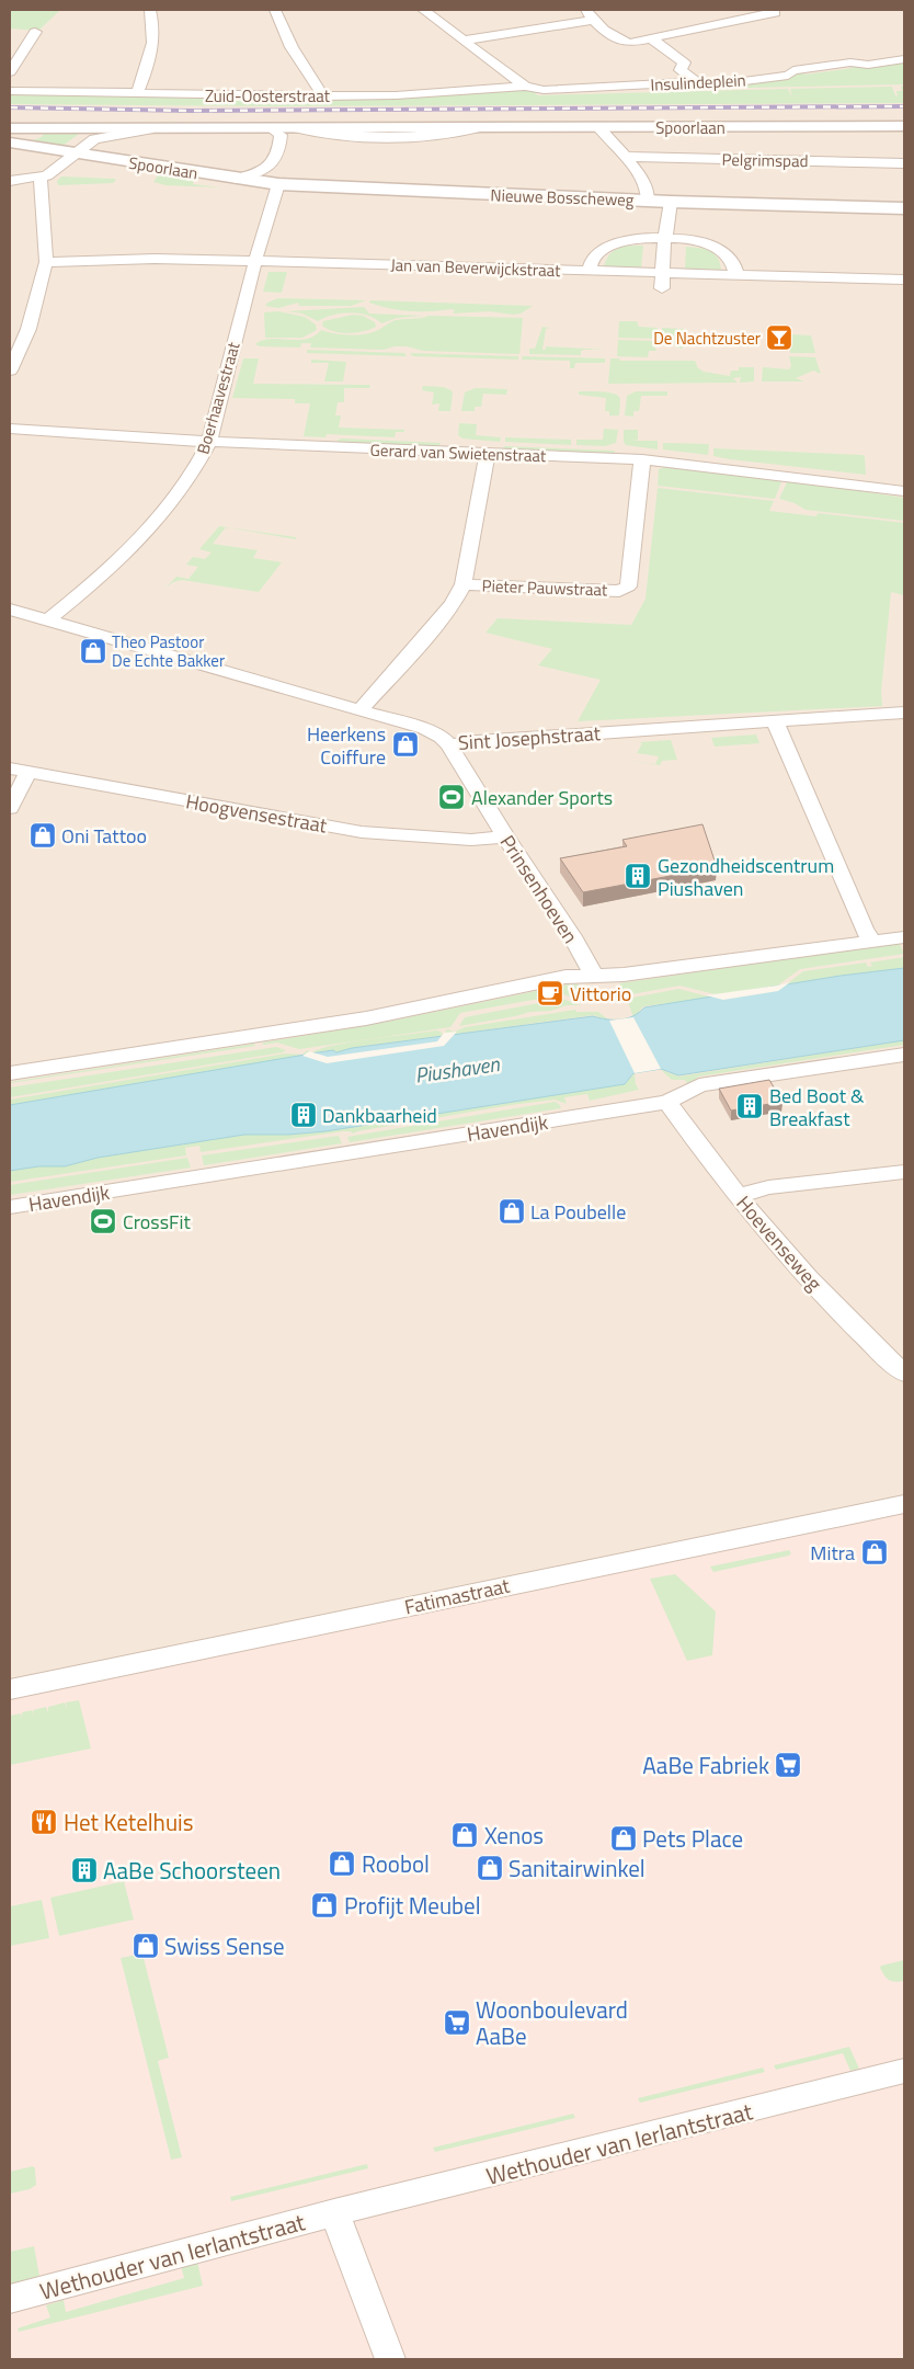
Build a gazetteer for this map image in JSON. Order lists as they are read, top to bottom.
{
  "streets": {
    "street": [
      "Insulindeplein",
      "Zuid-Oosterstraat",
      "Spoorlaan",
      "Pelgrimspad",
      "Nieuwe Bosscheweg",
      "Jan van Beverwijckstraat",
      "Boerhaavestraat",
      "Gerard van Swietenstraat",
      "Pieter Pauwstraat",
      "Sint Josephstraat",
      "Hoogvensestraat",
      "Prinsenhoeven",
      "Havendijk",
      "Hoevenseweg",
      "Fatimastraat",
      "Wethouder van Ierlantstraat"
    ]
  },
  "crossings": [
    ["Insulindeplein", "Zuid-Oosterstraat"],
    ["Spoorlaan", "Nieuwe Bosscheweg"],
    ["Nieuwe Bosscheweg", "Boerhaavestraat"],
    ["Jan van Beverwijckstraat", "Boerhaavestraat"],
    ["Boerhaavestraat", "Gerard van Swietenstraat"],
    ["Boerhaavestraat", "Sint Josephstraat"],
    ["Gerard van Swietenstraat", "Pieter Pauwstraat"],
    ["Sint Josephstraat", "Prinsenhoeven"],
    ["Hoogvensestraat", "Prinsenhoeven"],
    ["Havendijk", "Hoevenseweg"]
  ],
  "water": ["Piushaven"],
  "places": {
    "bar": ["De Nachtzuster"],
    "shop": [
      "Theo Pastoor De Echte Bakker",
      "Heerkens Coiffure",
      "Oni Tattoo",
      "La Poubelle",
      "Mitra",
      "Xenos",
      "Pets Place",
      "Roobol",
      "Sanitairwinkel",
      "Profijt Meubel",
      "Swiss Sense"
    ],
    "sports": ["Alexander Sports", "CrossFit"],
    "building": [
      "Gezondheidscentrum Piushaven",
      "Bed Boot & Breakfast",
      "Dankbaarheid",
      "AaBe Schoorsteen"
    ],
    "cafe": ["Vittorio"],
    "supermarket": ["AaBe Fabriek", "Woonboulevard AaBe"],
    "restaurant": ["Het Ketelhuis"]
  }
}
